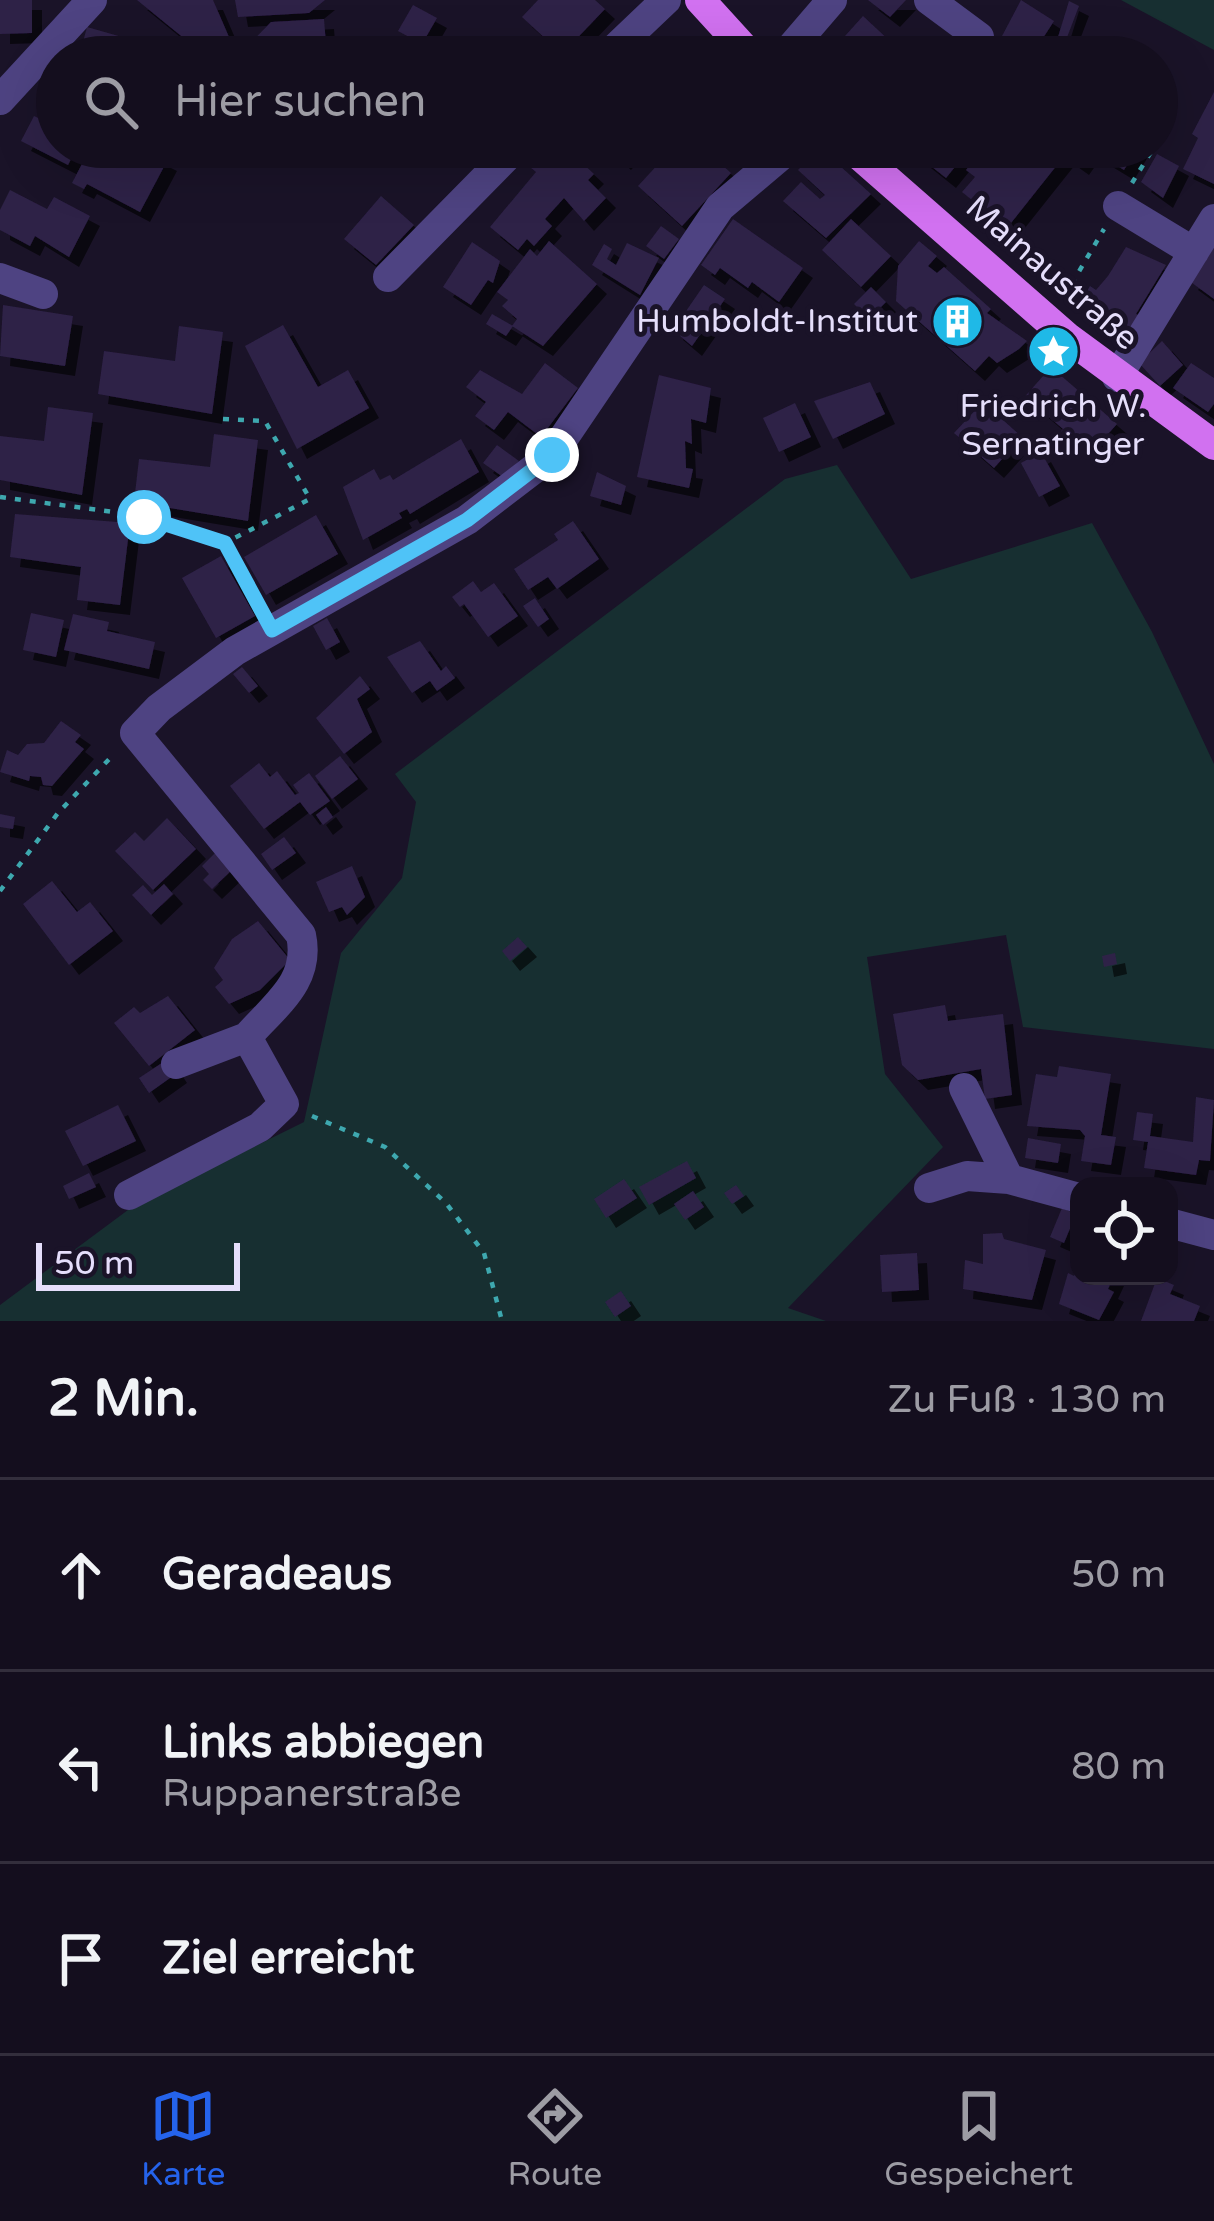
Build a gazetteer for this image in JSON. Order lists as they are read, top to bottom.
{
  "streets": {
    "main road": ["Mainaustraße"]
  },
  "places": {
    "building": ["Humboldt-Institut"],
    "place": ["Friedrich W. Sernatinger"]
  },
  "scale_bar": "50 m",
  "page": {
    "search": "Hier suchen",
    "scale": "50 m",
    "heading": ["2 Min.", "Zu Fuß · 130 m"],
    "list": [
      ["Geradeaus", "50 m"],
      ["Links abbiegen", "Ruppanerstraße", "80 m"],
      "Ziel erreicht"
    ],
    "nav": ["Karte", "Route", "Gespeichert"]
  }
}
